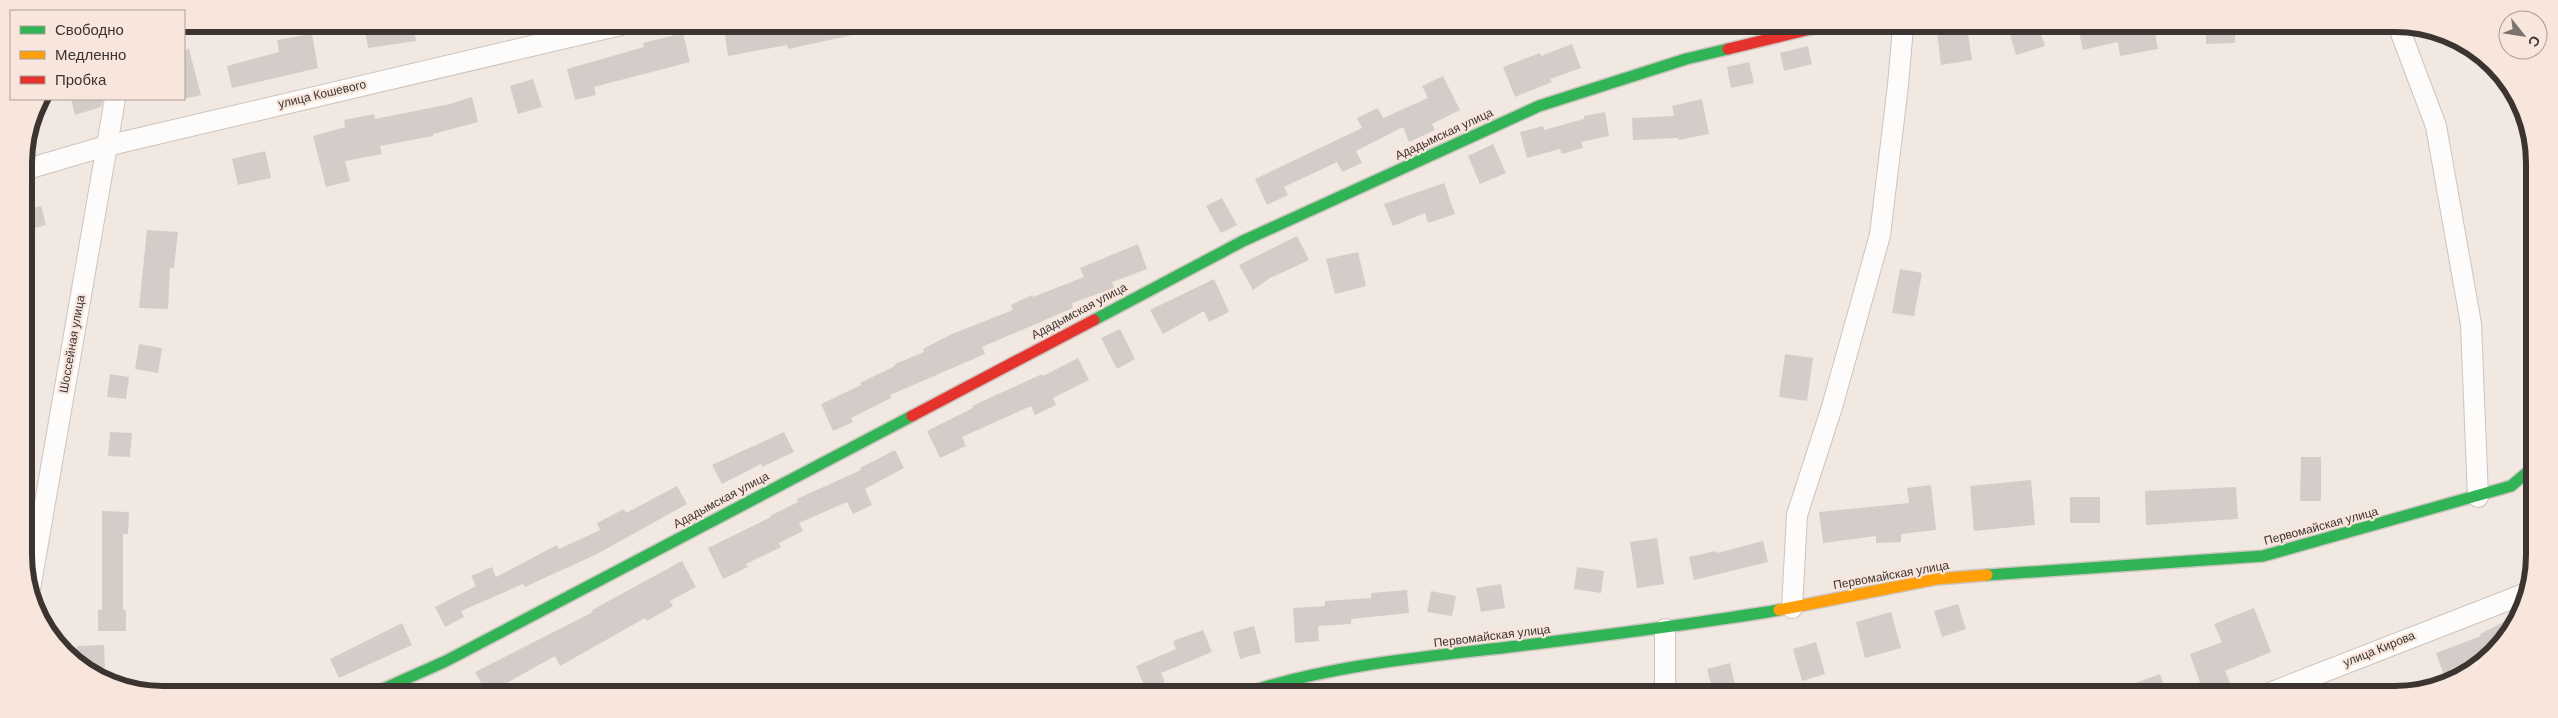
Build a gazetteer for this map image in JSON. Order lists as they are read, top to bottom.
{
  "streets": {
    "street": [
      "улица Кошевого",
      "Ададымская улица",
      "Шоссейная улица",
      "Первомайская улица",
      "улица Кирова"
    ]
  },
  "crossings": [
    ["улица Кошевого", "Шоссейная улица"]
  ],
  "legend": ["Свободно", "Медленно", "Пробка"],
  "north": "bottom right"
}
